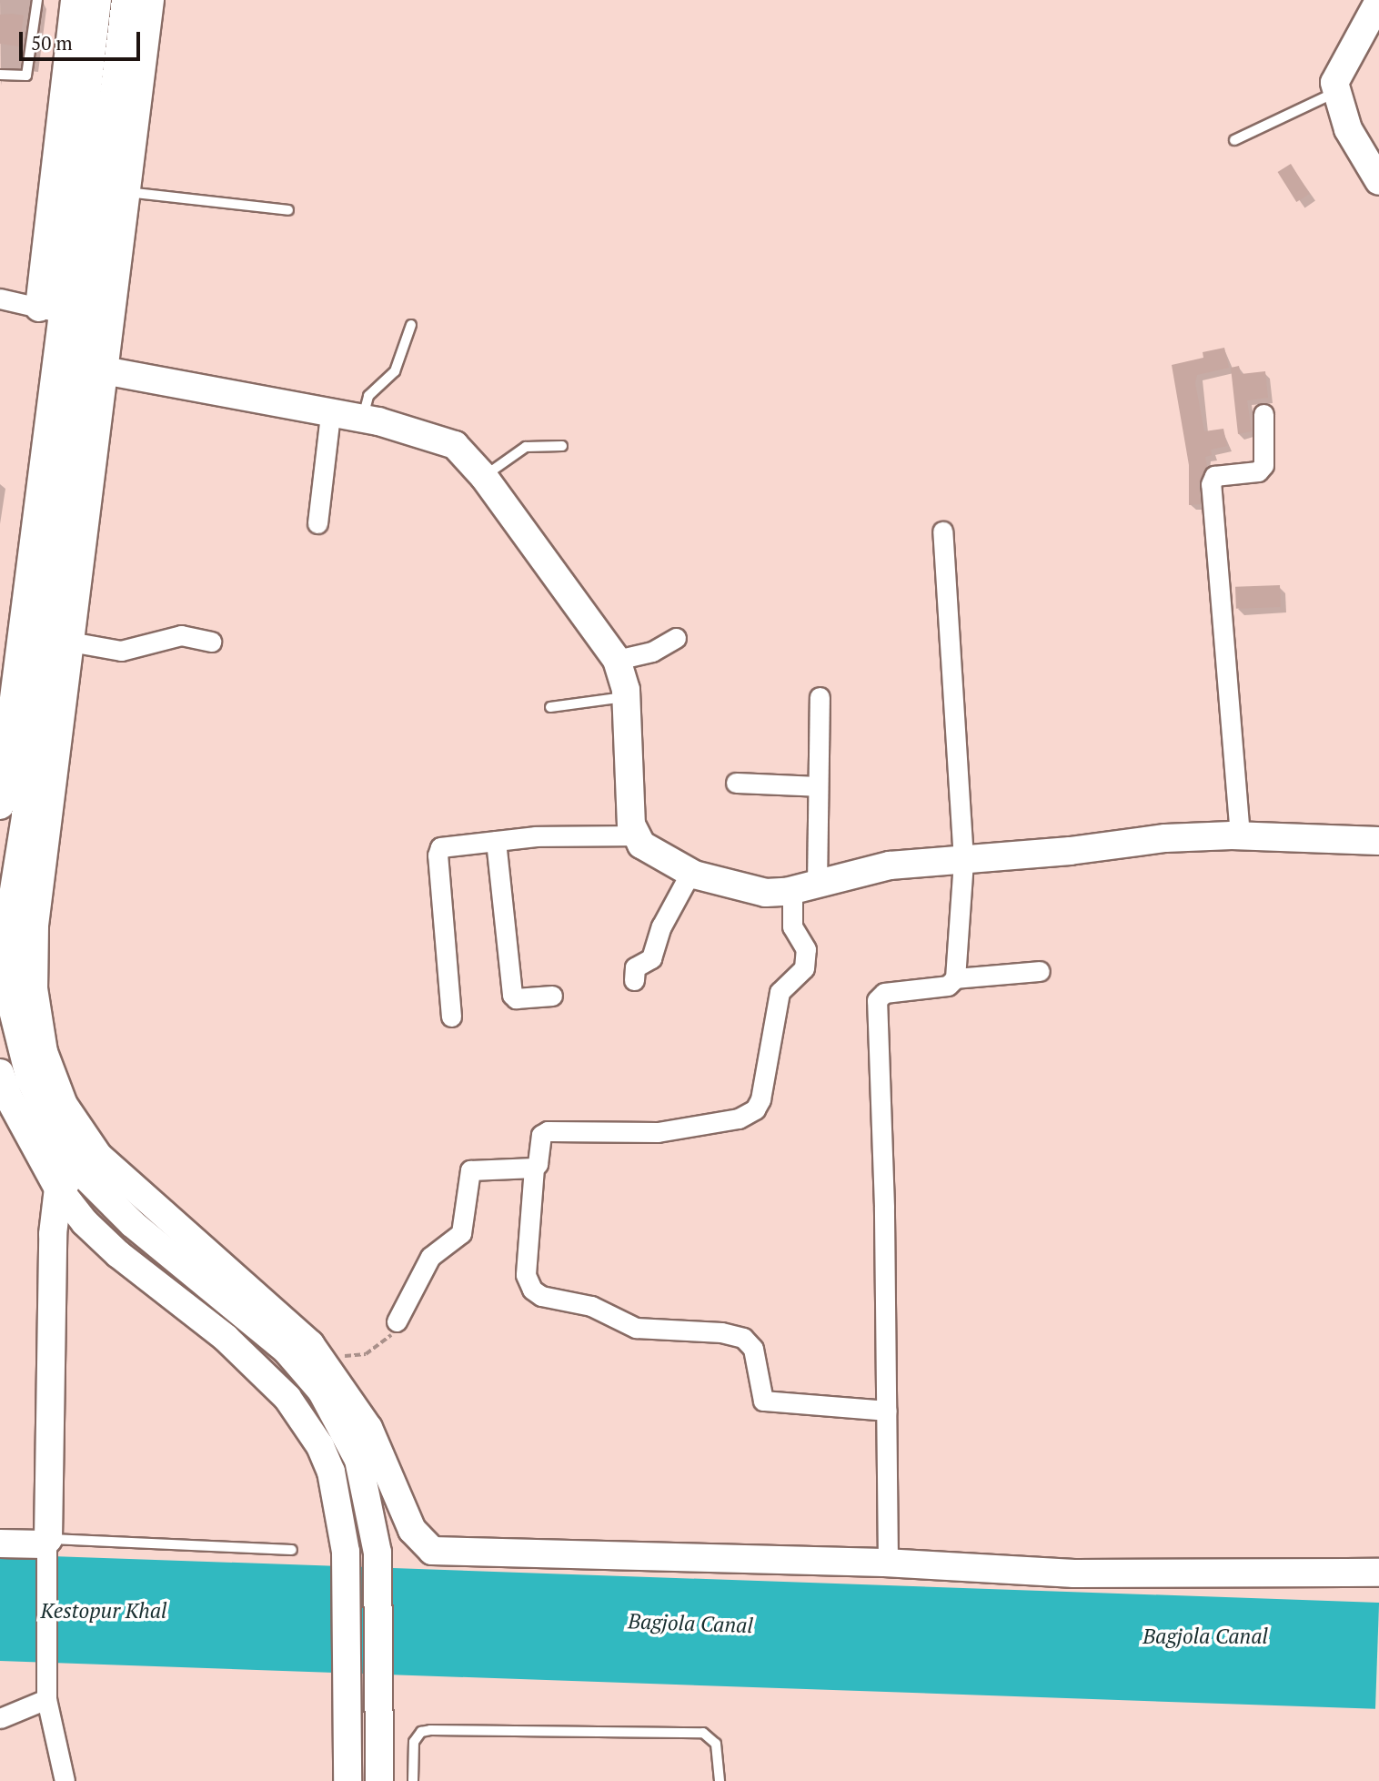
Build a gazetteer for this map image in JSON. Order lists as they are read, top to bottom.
{
  "water": ["Kestopur Khal", "Bagjola Canal"],
  "scale_bar": "50 m"
}
